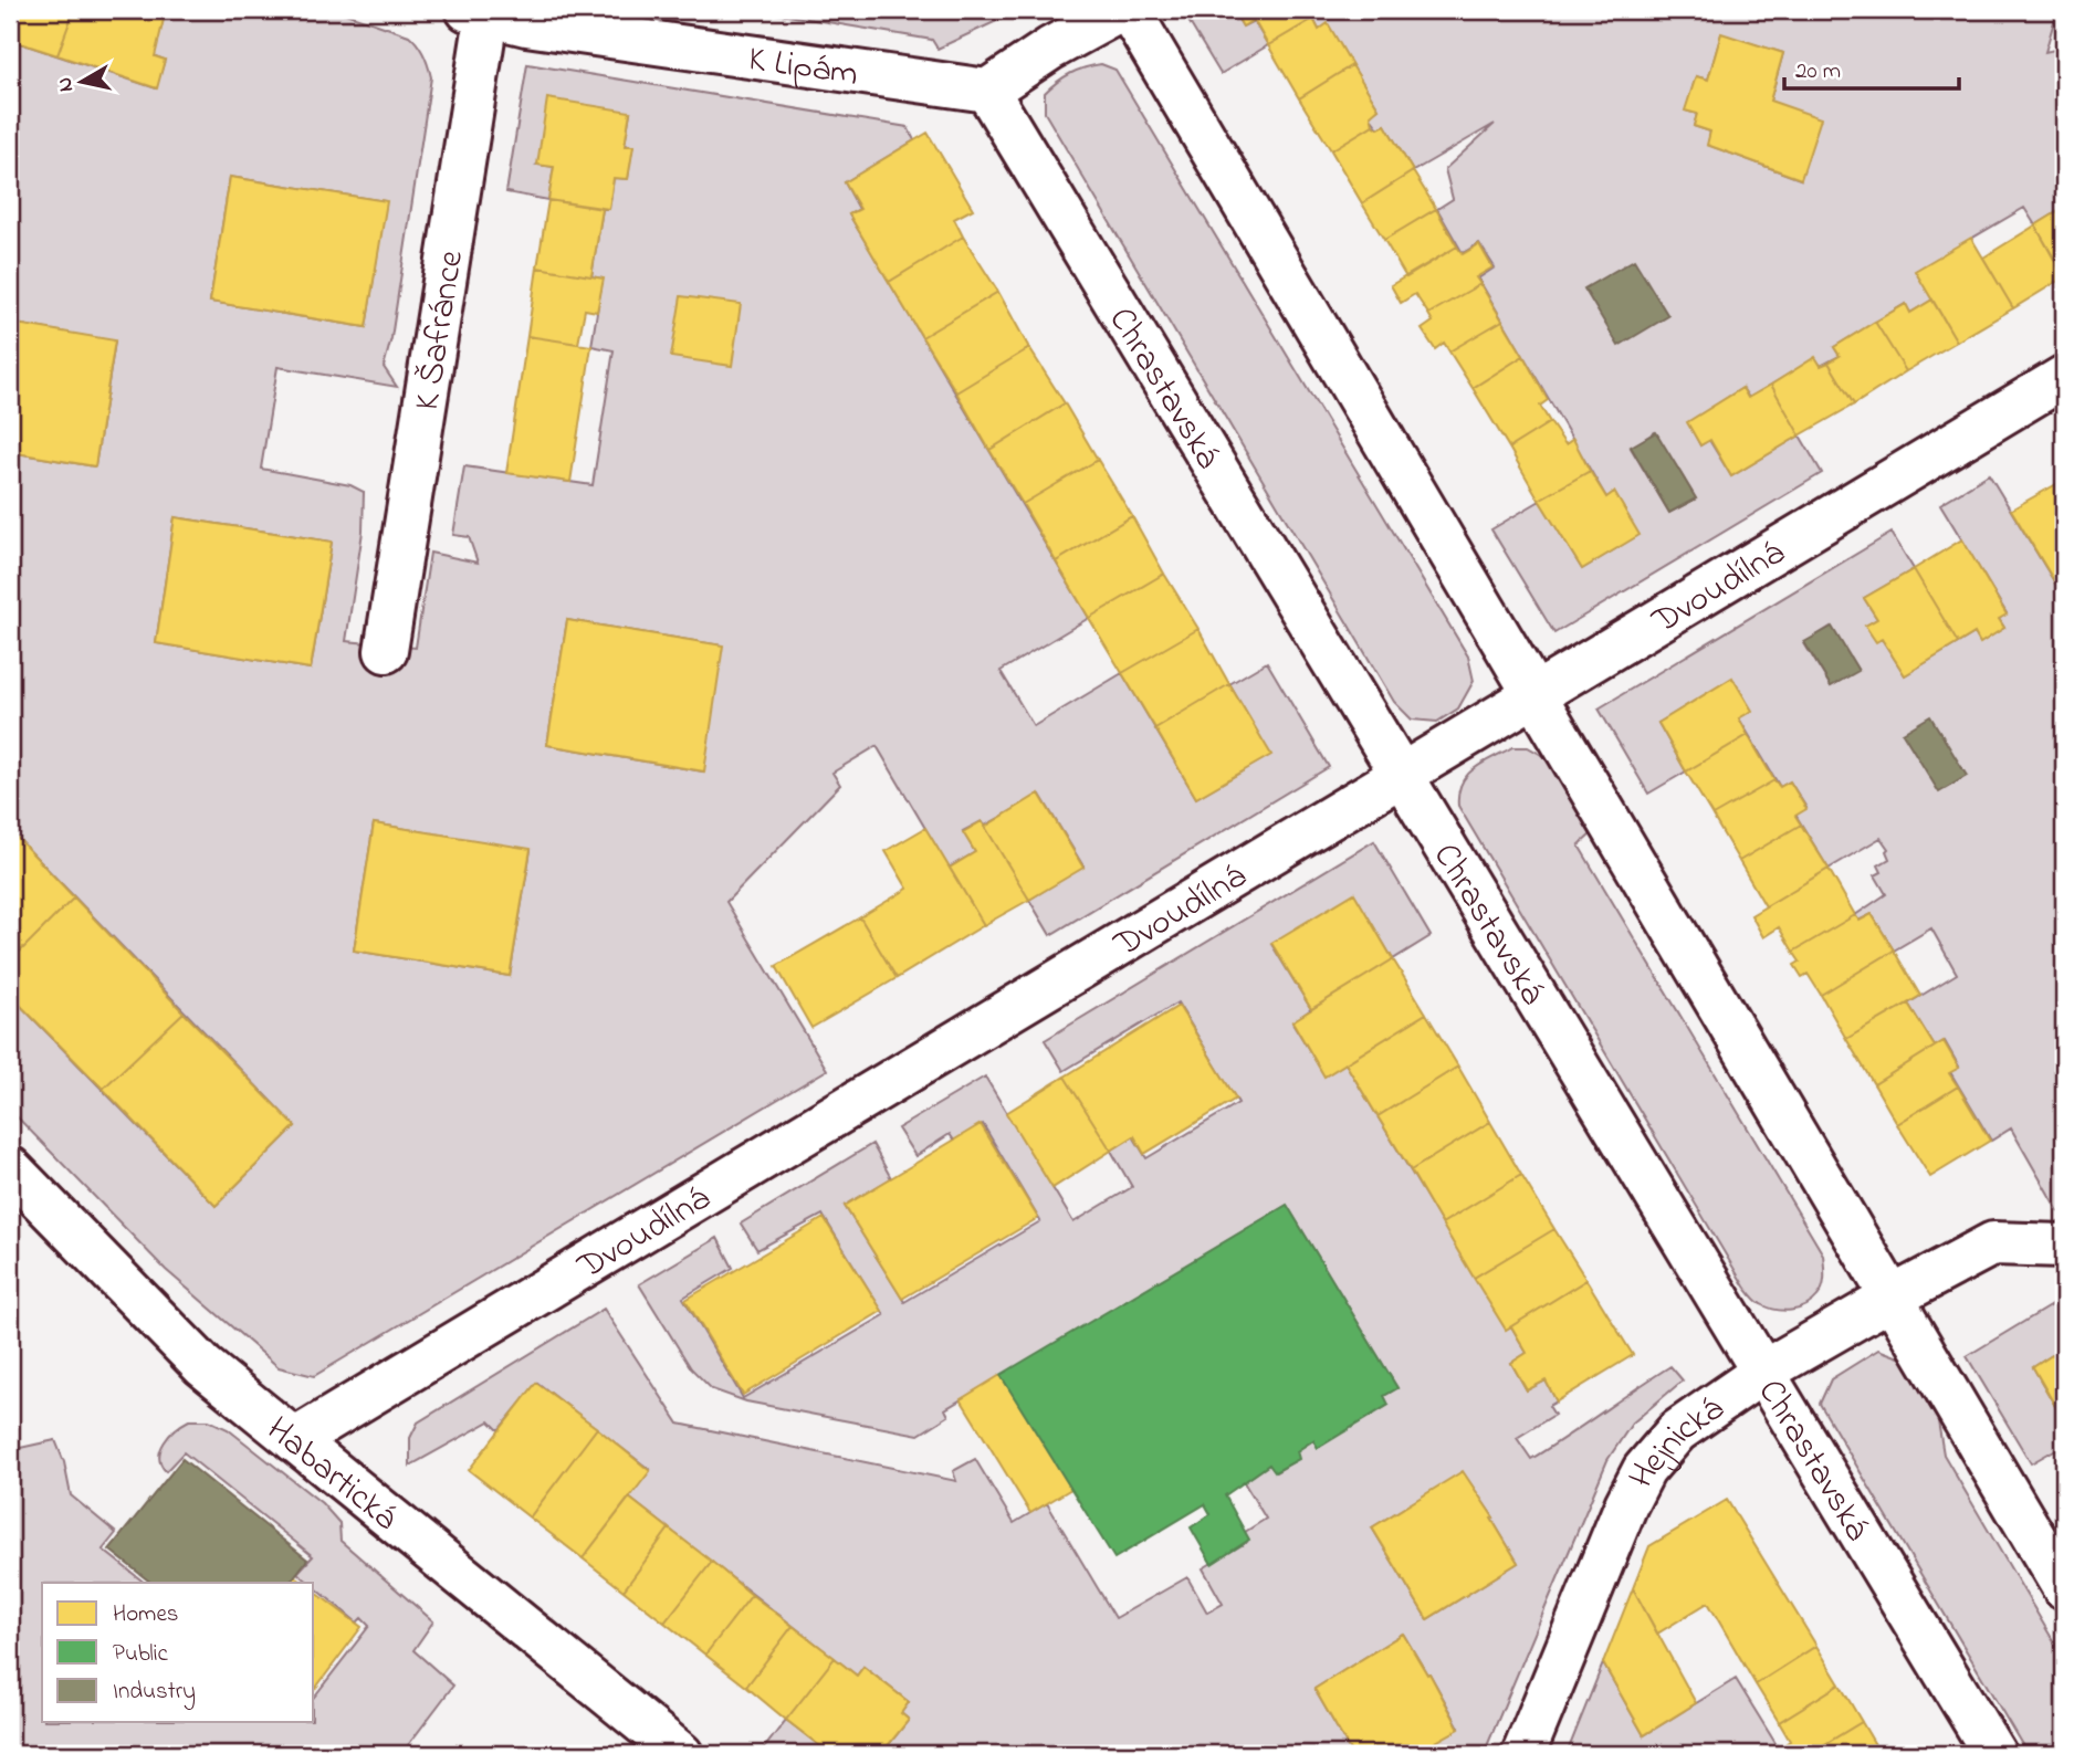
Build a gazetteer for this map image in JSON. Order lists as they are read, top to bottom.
{
  "streets": {
    "street": [
      "K Lipám",
      "K Šafránce",
      "Chrastavská",
      "Dvoudílná",
      "Hejnická",
      "Habartická"
    ]
  },
  "crossings": [
    ["K Lipám", "K Šafránce"],
    ["K Lipám", "Chrastavská"],
    ["Chrastavská", "Dvoudílná"],
    ["Chrastavská", "Hejnická"],
    ["Dvoudílná", "Habartická"]
  ],
  "legend": ["Homes", "Public", "Industry"],
  "scale_bar": "20 m",
  "north": "left"
}
